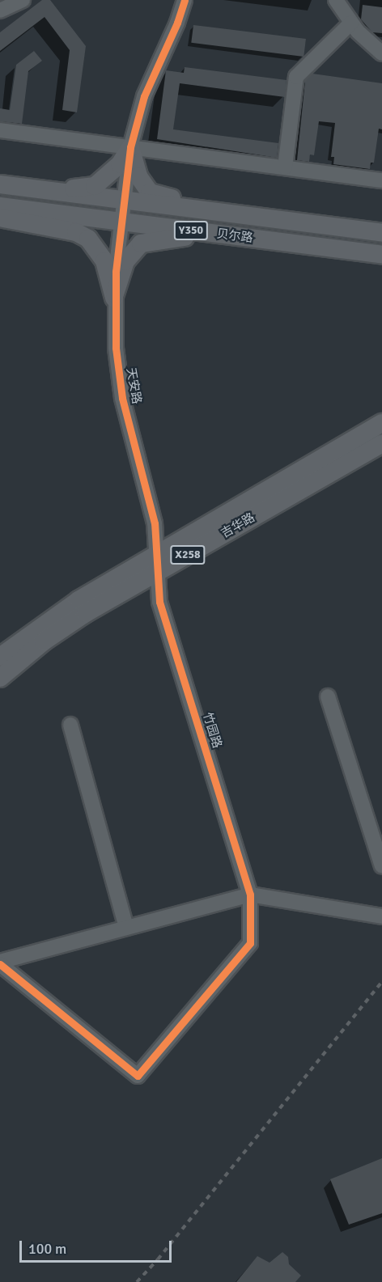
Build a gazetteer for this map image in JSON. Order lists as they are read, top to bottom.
{
  "streets": {
    "main road": [
      "Y350",
      "贝尔路",
      "吉华路",
      "X258"
    ],
    "street": ["天安路", "竹园路"]
  },
  "crossings": [
    ["贝尔路", "天安路"],
    ["天安路", "吉华路"],
    ["天安路", "竹园路"],
    ["吉华路", "竹园路"]
  ],
  "scale_bar": "100 m"
}
